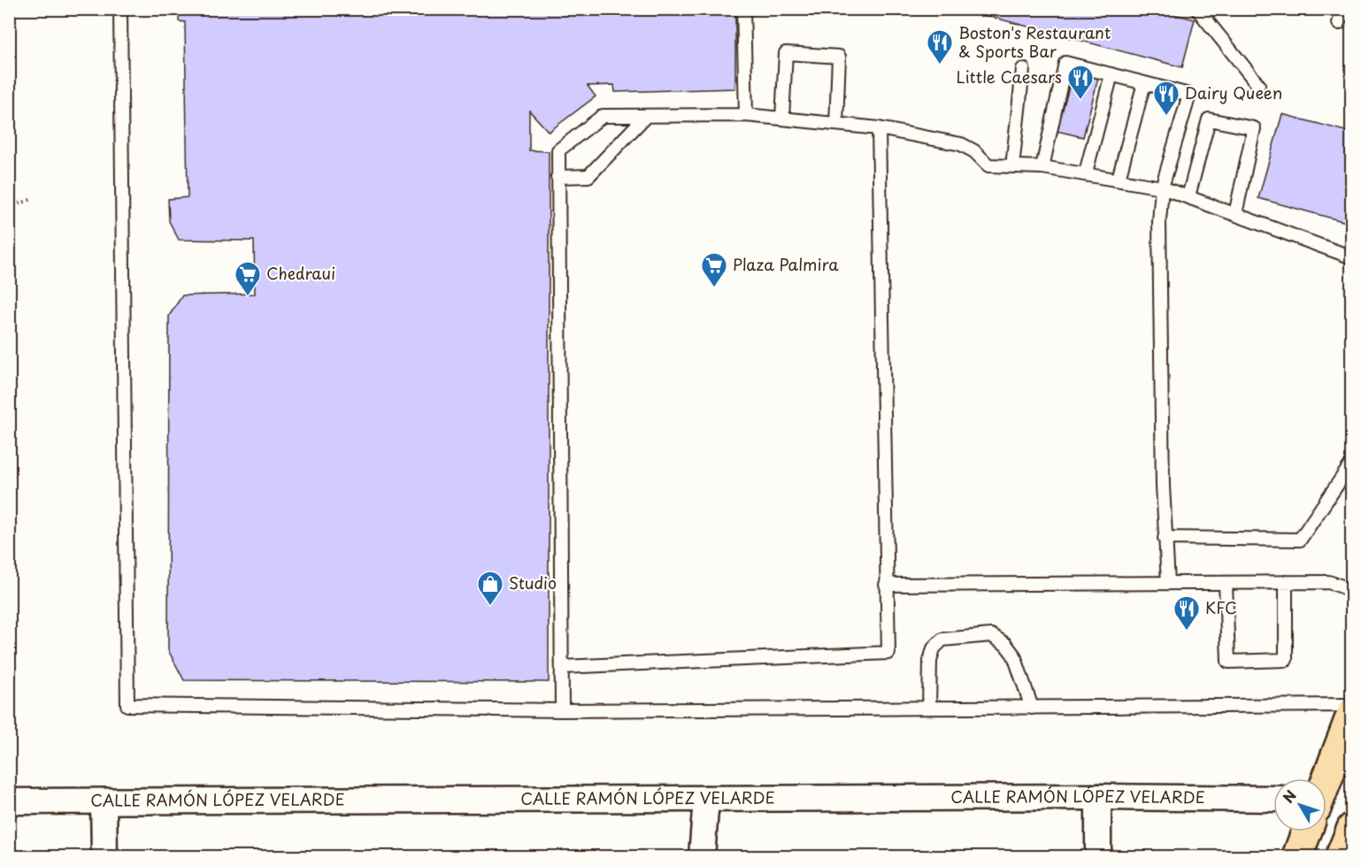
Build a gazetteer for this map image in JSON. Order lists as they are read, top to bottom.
{
  "streets": {
    "street": ["CALLE RAMÓN LÓPEZ VELARDE"]
  },
  "places": {
    "restaurant": [
      "Boston's Restaurant & Sports Bar",
      "Little Caesars",
      "Dairy Queen",
      "KFC"
    ],
    "supermarket": ["Plaza Palmira", "Chedraui"],
    "shop": ["Studio"]
  },
  "north": "top left"
}
